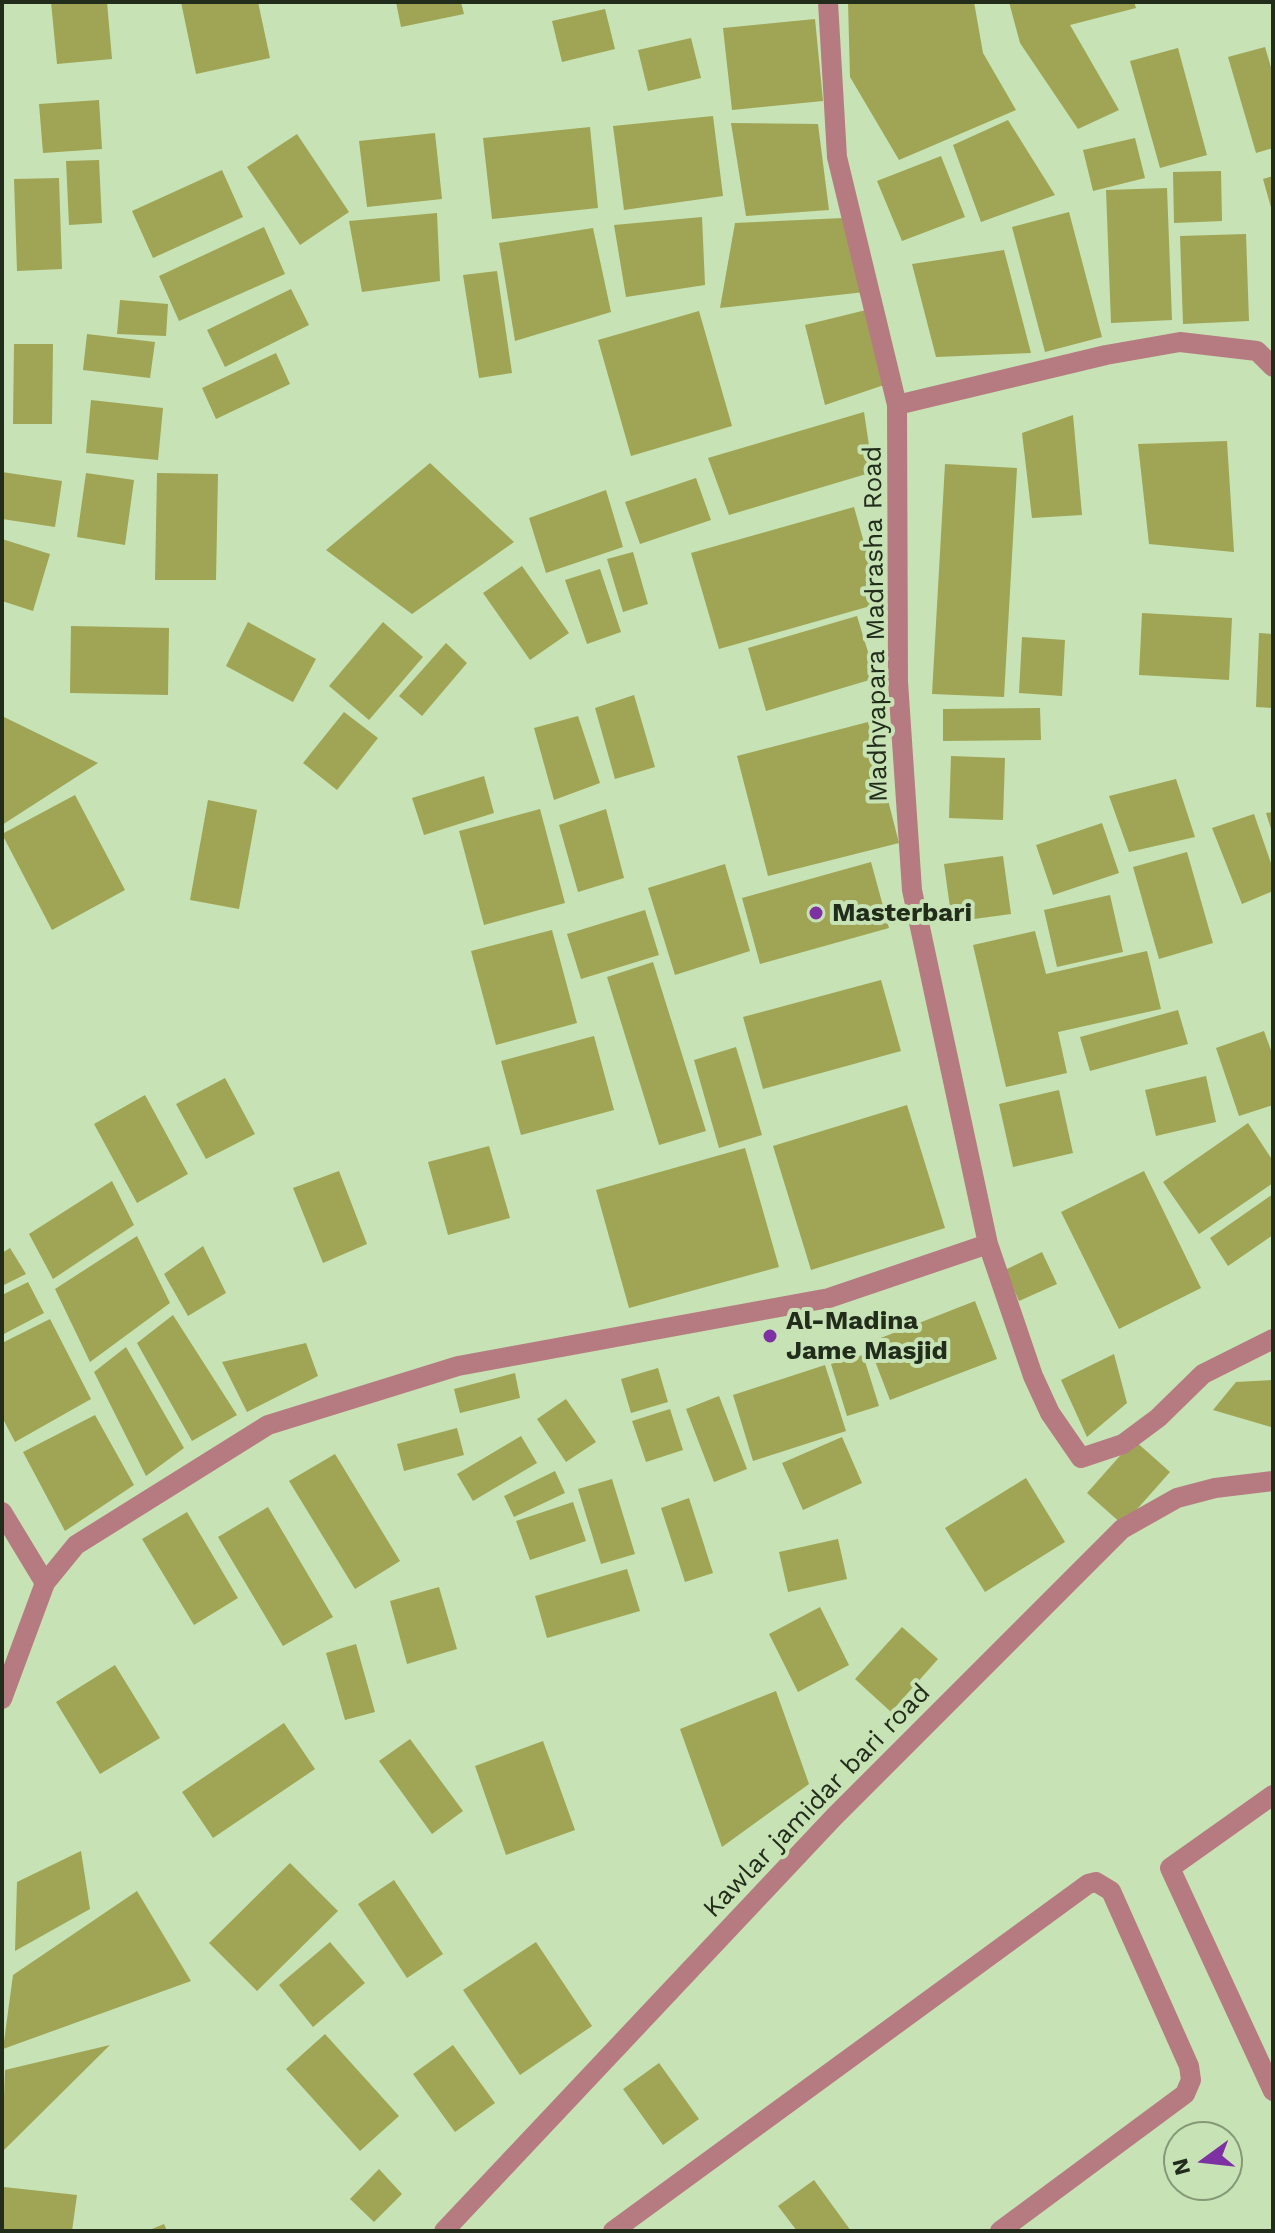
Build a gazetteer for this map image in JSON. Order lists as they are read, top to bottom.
{
  "streets": {
    "street": ["Madhyapara Madrasha Road", "Kawlar jamidar bari road"]
  },
  "places": ["Masterbari", "Al-Madina Jame Masjid"],
  "north": "left"
}
